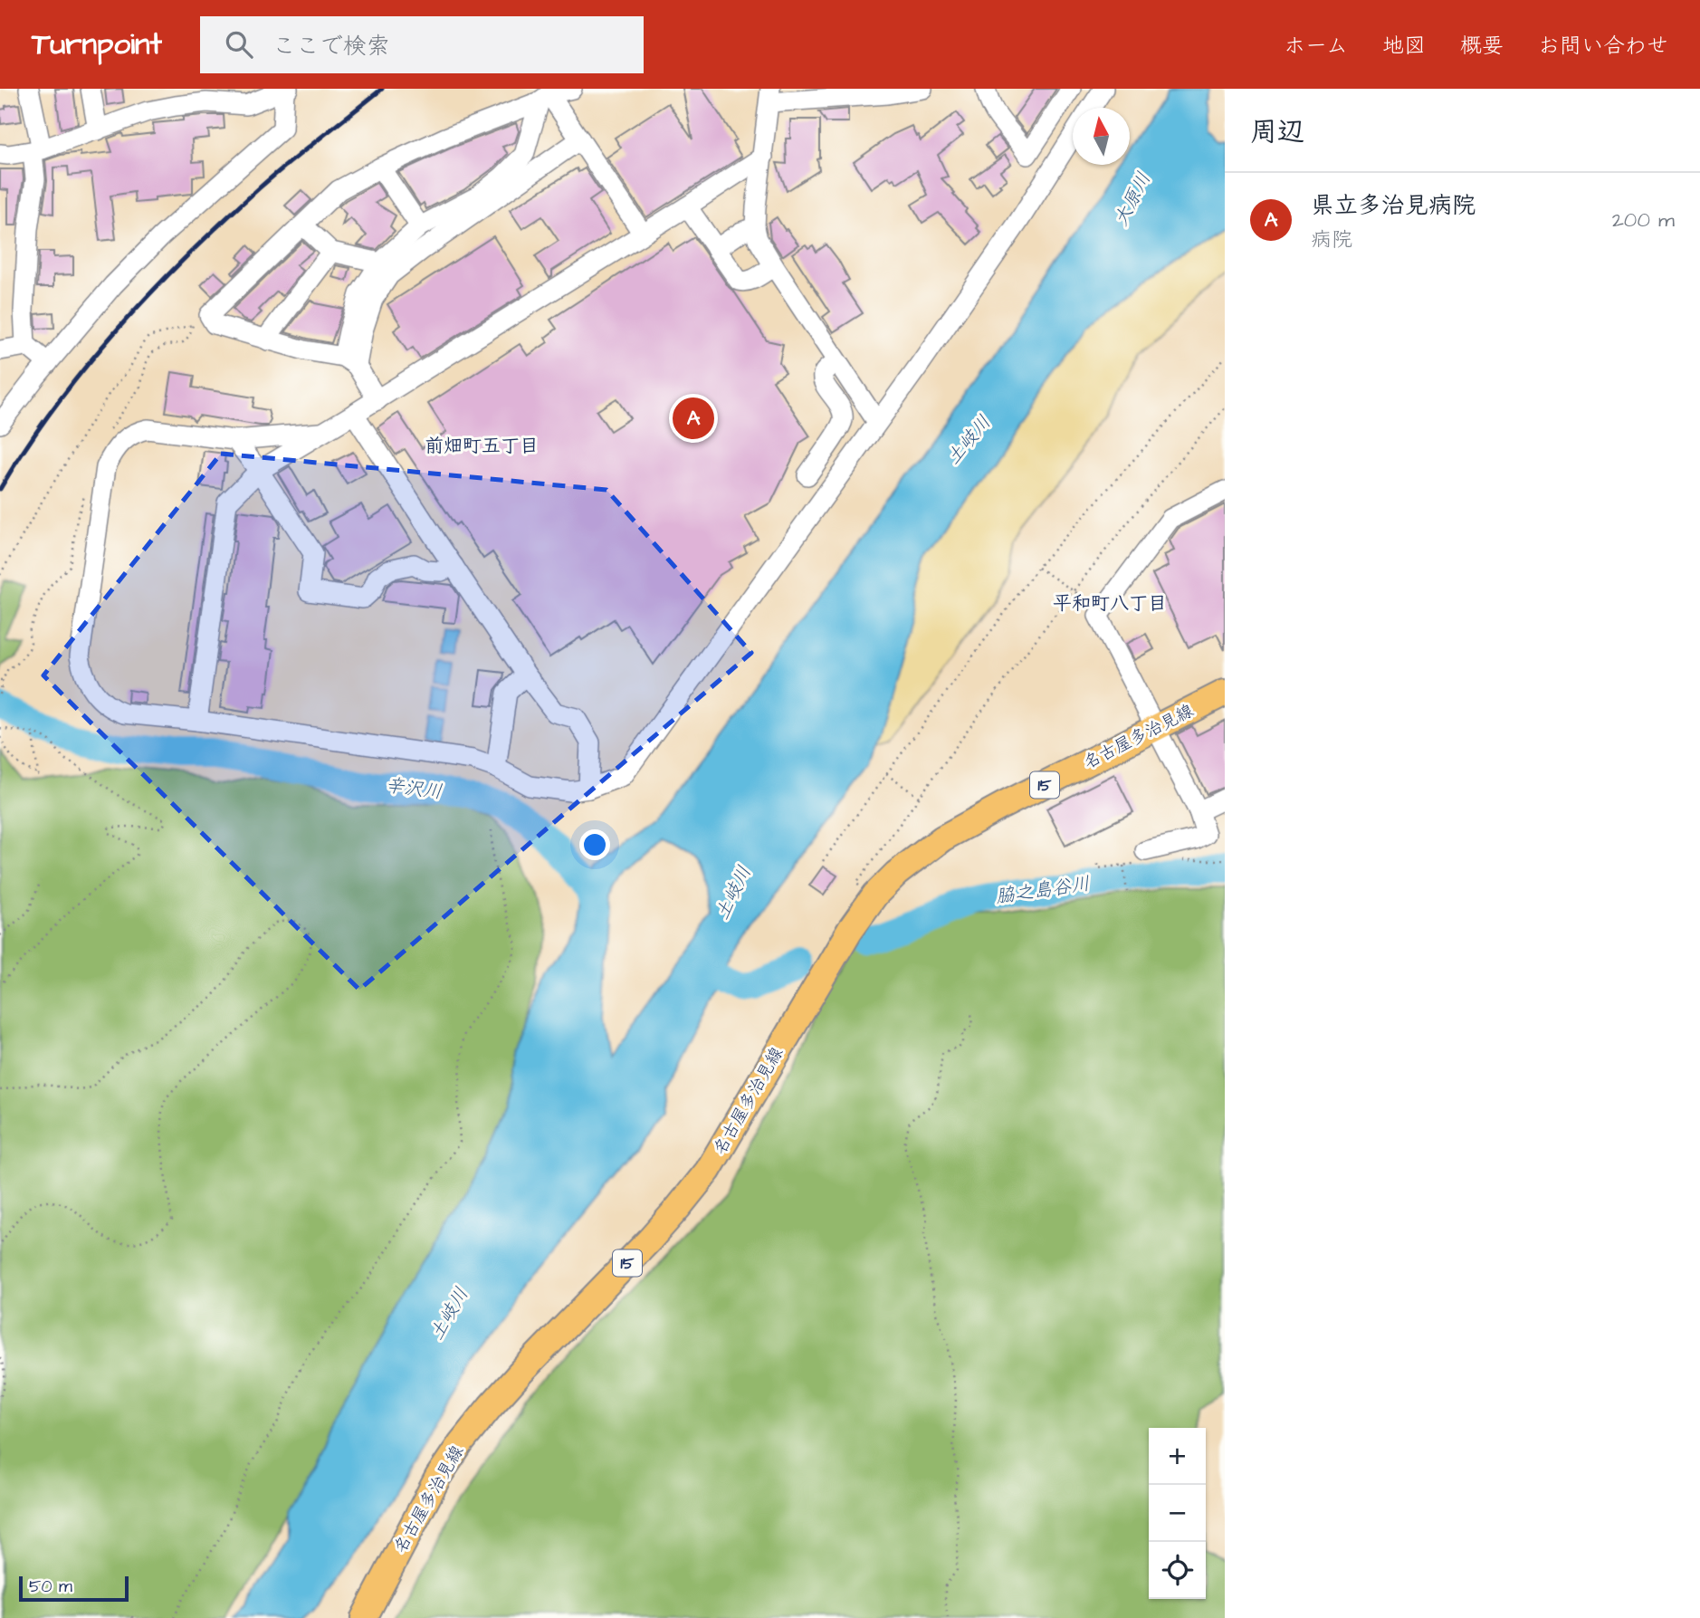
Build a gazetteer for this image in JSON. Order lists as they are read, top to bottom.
{
  "streets": {
    "main road": ["名古屋多治見線", "15"]
  },
  "districts": ["前畑町五丁目", "平和町八丁目"],
  "water": [
    "大原川",
    "土岐川",
    "辛沢川",
    "脇之島谷川"
  ],
  "scale_bar": "50 m",
  "north": "top",
  "page": {
    "header": "Turnpoint",
    "search": "ここで検索",
    "nav": [
      "ホーム",
      "地図",
      "概要",
      "お問い合わせ"
    ],
    "heading": "周辺",
    "list": [
      {
        "mark": "A",
        "name": "県立多治見病院",
        "note": "病院",
        "value": "200 m"
      }
    ],
    "pins": "A",
    "map_buttons": ["+", "−"],
    "scale": "50 m"
  }
}
